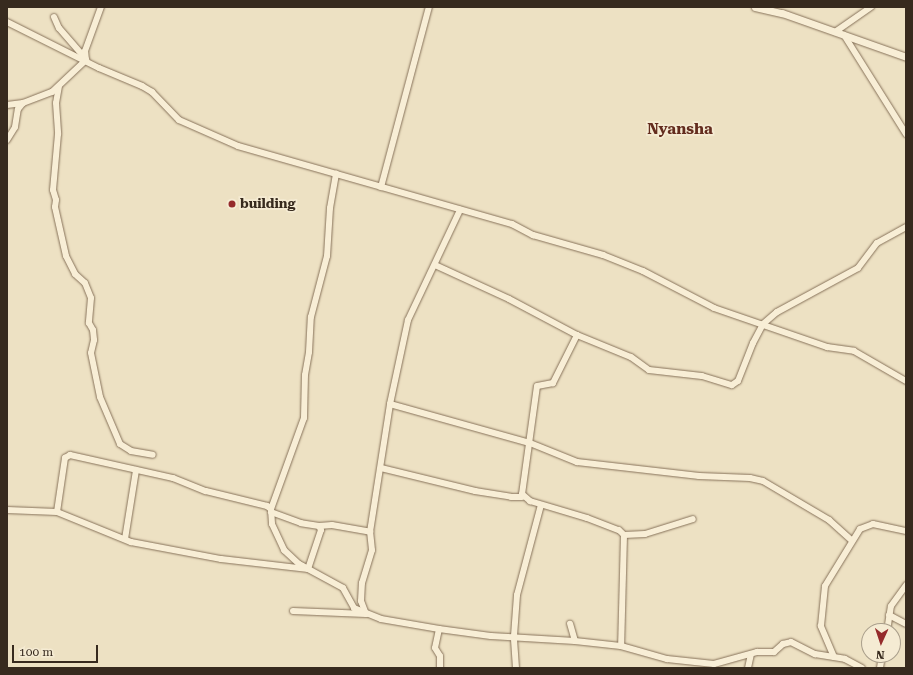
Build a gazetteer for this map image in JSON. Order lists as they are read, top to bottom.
{
  "districts": ["Nyansha"],
  "places": ["building"],
  "scale_bar": "100 m",
  "north": "bottom"
}
